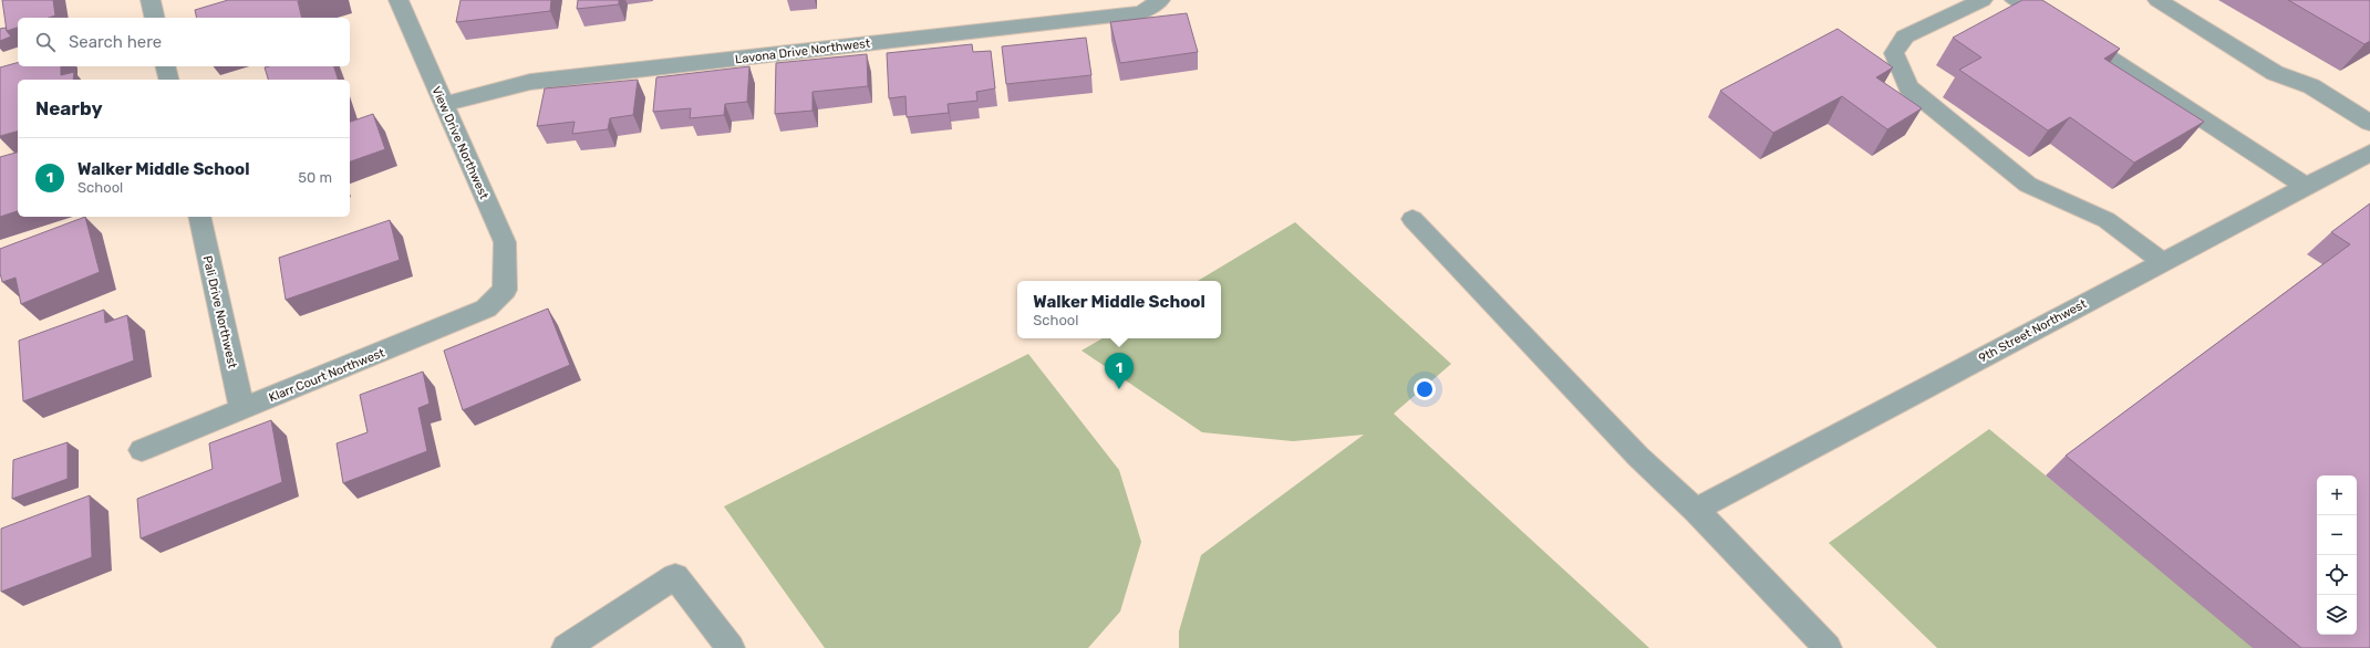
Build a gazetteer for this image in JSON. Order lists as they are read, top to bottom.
{
  "streets": {
    "street": [
      "Lavona Drive Northwest",
      "View Drive Northwest",
      "Pali Drive Northwest",
      "9th Street Northwest",
      "Klarr Court Northwest"
    ]
  },
  "crossings": [
    ["Lavona Drive Northwest", "View Drive Northwest"],
    ["View Drive Northwest", "Klarr Court Northwest"],
    ["Pali Drive Northwest", "Klarr Court Northwest"]
  ],
  "page": {
    "search": "Search here",
    "heading": "Nearby",
    "list": [
      {
        "mark": "1",
        "name": "Walker Middle School",
        "note": "School",
        "value": "50 m"
      }
    ],
    "popup": ["Walker Middle School", "School"],
    "pins": "1",
    "map_buttons": ["+", "−"]
  }
}
